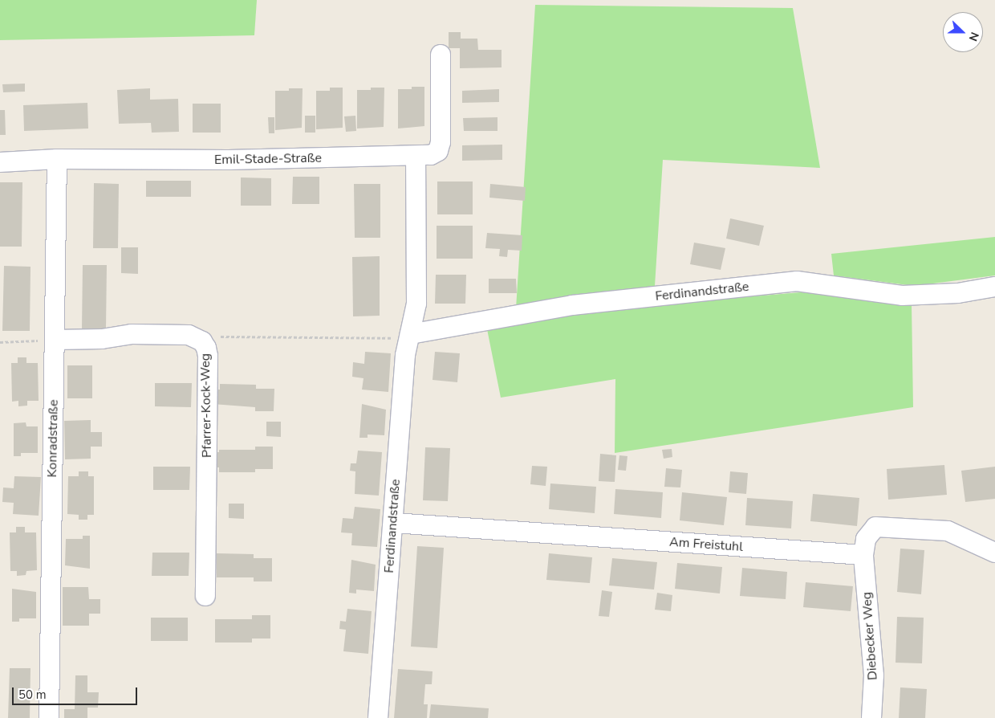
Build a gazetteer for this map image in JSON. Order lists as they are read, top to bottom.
{
  "streets": {
    "street": [
      "Emil-Stade-Straße",
      "Ferdinandstraße",
      "Pfarrer-Kock-Weg",
      "Konradstraße",
      "Am Freistuhl",
      "Diebecker Weg"
    ]
  },
  "crossings": [
    ["Emil-Stade-Straße", "Ferdinandstraße"],
    ["Emil-Stade-Straße", "Konradstraße"],
    ["Ferdinandstraße", "Am Freistuhl"],
    ["Pfarrer-Kock-Weg", "Konradstraße"],
    ["Am Freistuhl", "Diebecker Weg"]
  ],
  "scale_bar": "50 m",
  "north": "right"
}
